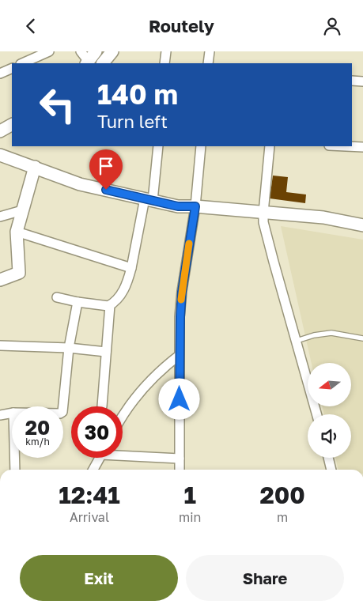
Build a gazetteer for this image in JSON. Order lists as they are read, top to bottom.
{
  "north": "left",
  "page": {
    "header": "Routely",
    "turn": ["140 m", "Turn left"],
    "speed": "20 km/h",
    "limit": "30",
    "eta": [
      "12:41",
      "Arrival",
      "1",
      "min",
      "200",
      "m"
    ],
    "buttons": ["Exit", "Share"]
  }
}
